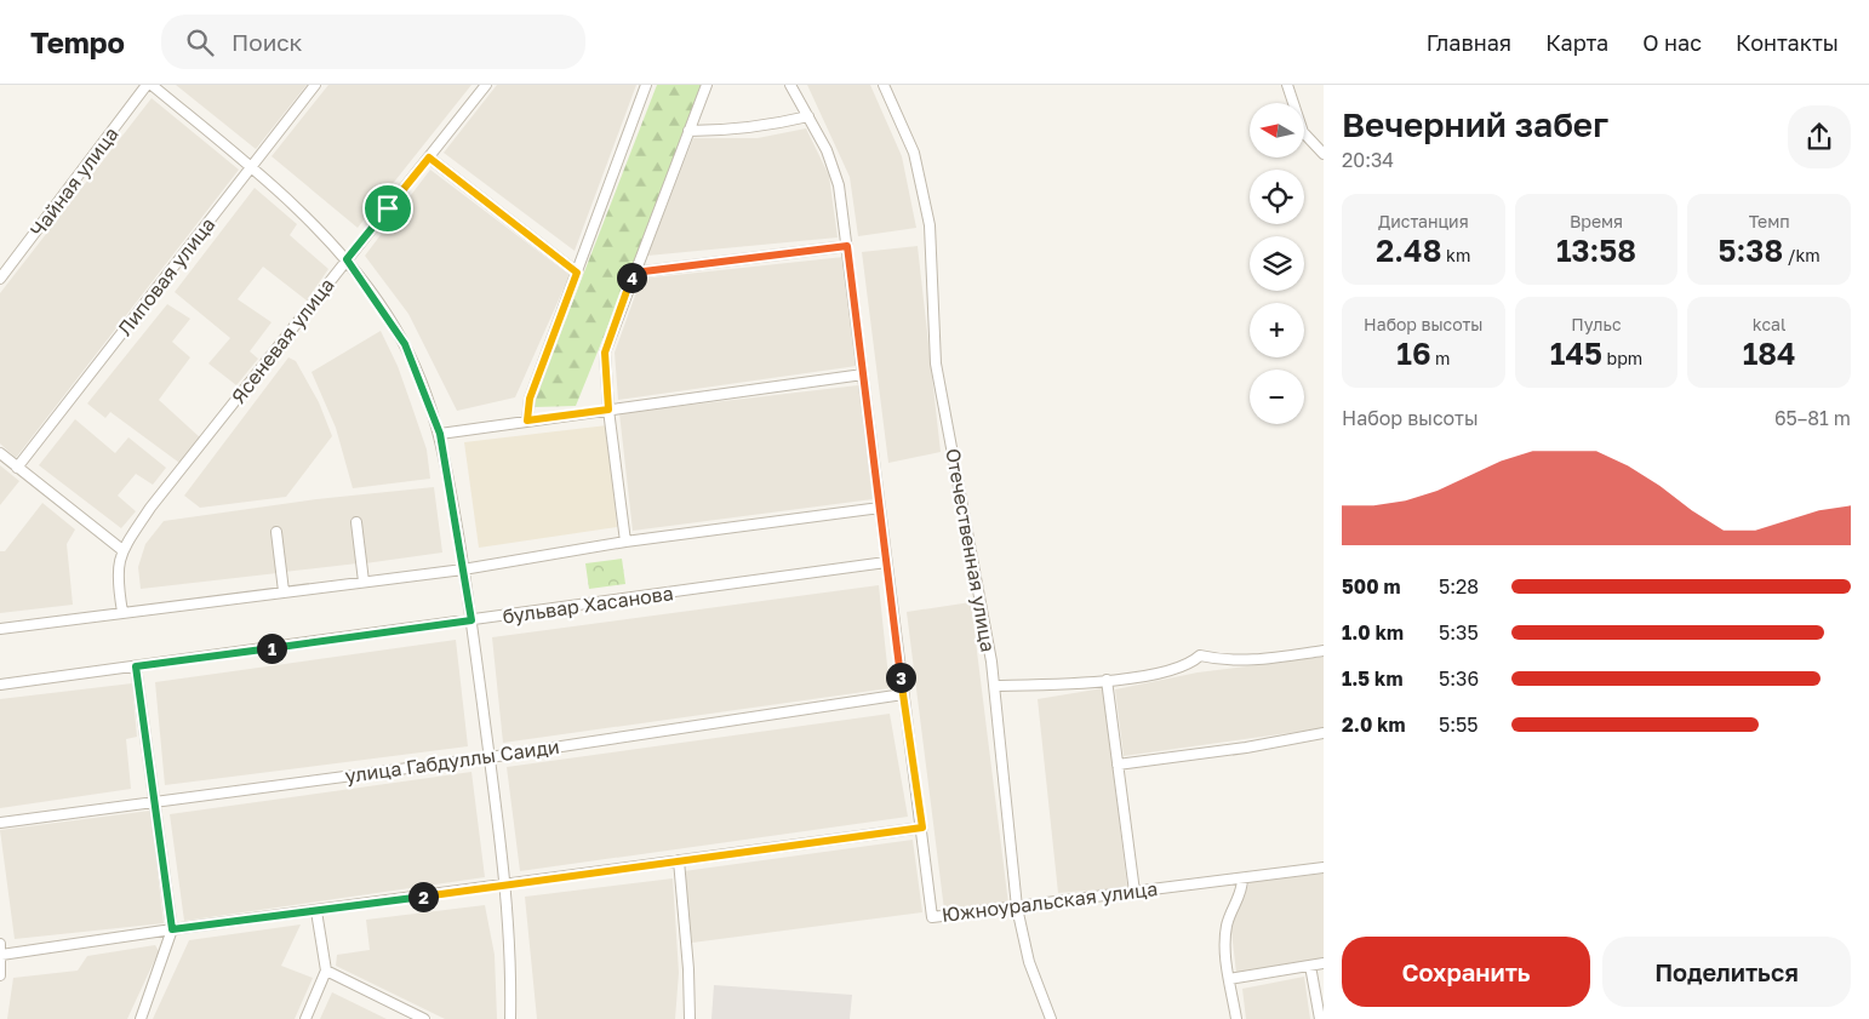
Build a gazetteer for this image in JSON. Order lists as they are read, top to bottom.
{
  "streets": {
    "street": [
      "Чайная улица",
      "Липовая улица",
      "Ясеневая улица",
      "Отечественная улица",
      "бульвар Хасанова",
      "улица Габдуллы Саиди",
      "Южноуральская улица"
    ]
  },
  "crossings": [
    ["Отечественная улица", "Южноуральская улица"],
    ["бульвар Хасанова", "Южноуральская улица"],
    ["улица Габдуллы Саиди", "Южноуральская улица"]
  ],
  "north": "left",
  "page": {
    "header": "Tempo",
    "search": "Поиск",
    "nav": [
      "Главная",
      "Карта",
      "О нас",
      "Контакты"
    ],
    "heading": ["Вечерний забег", "20:34"],
    "map_buttons": ["+", "−"],
    "stats": [
      ["Дистанция", "2.48 km"],
      ["Время", "13:58"],
      ["Темп", "5:38 /km"],
      ["Набор высоты", "16 m"],
      ["Пульс", "145 bpm"],
      ["kcal", "184"]
    ],
    "pins": [
      "4",
      "1",
      "3",
      "2"
    ],
    "chart": ["Набор высоты", "65–81 m"],
    "list": [
      {
        "name": "500 m",
        "note": "5:28"
      },
      {
        "name": "1.0 km",
        "note": "5:35"
      },
      {
        "name": "1.5 km",
        "note": "5:36"
      },
      {
        "name": "2.0 km",
        "note": "5:55"
      }
    ],
    "buttons": ["Сохранить", "Поделиться"]
  }
}
